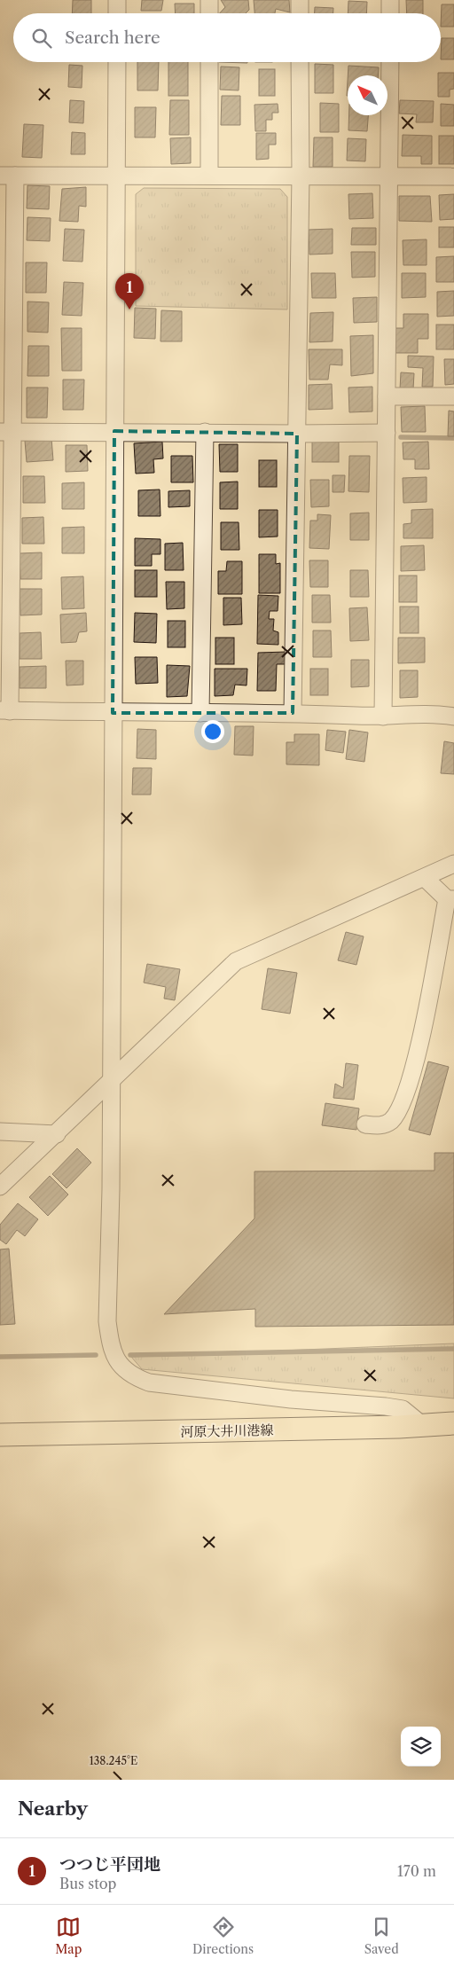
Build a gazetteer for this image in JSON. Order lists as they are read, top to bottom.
{
  "streets": {
    "main road": ["河原大井川港線"]
  },
  "north": "top left",
  "page": {
    "search": "Search here",
    "pins": "1",
    "heading": "Nearby",
    "list": [
      {
        "mark": "1",
        "name": "つつじ平団地",
        "note": "Bus stop",
        "value": "170 m"
      }
    ],
    "nav": ["Map", "Directions", "Saved"]
  },
  "coordinates": ["138.245°E"]
}
